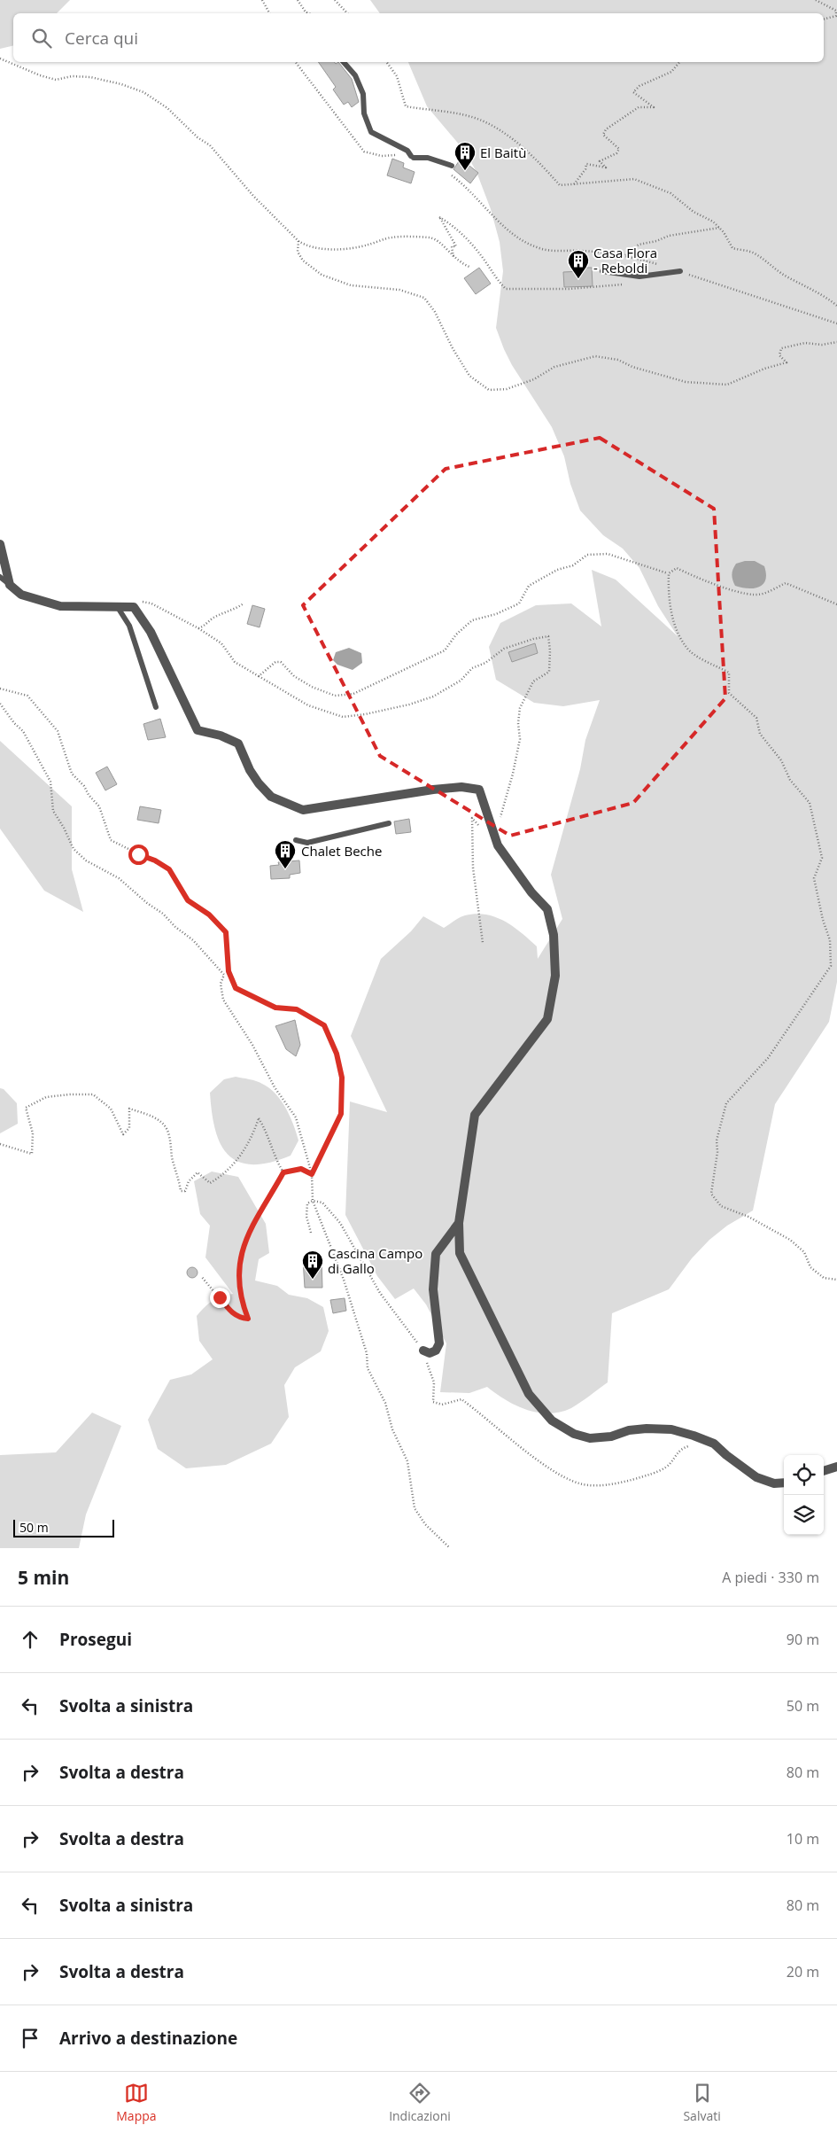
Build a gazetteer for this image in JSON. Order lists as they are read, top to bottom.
{
  "places": {
    "building": [
      "El Baitù",
      "Casa Flora - Reboldi",
      "Chalet Beche",
      "Cascina Campo di Gallo"
    ]
  },
  "scale_bar": "50 m",
  "page": {
    "search": "Cerca qui",
    "scale": "50 m",
    "heading": ["5 min", "A piedi · 330 m"],
    "list": [
      ["Prosegui", "90 m"],
      ["Svolta a sinistra", "50 m"],
      ["Svolta a destra", "80 m"],
      ["Svolta a destra", "10 m"],
      ["Svolta a sinistra", "80 m"],
      ["Svolta a destra", "20 m"],
      "Arrivo a destinazione"
    ],
    "nav": ["Mappa", "Indicazioni", "Salvati"]
  }
}
